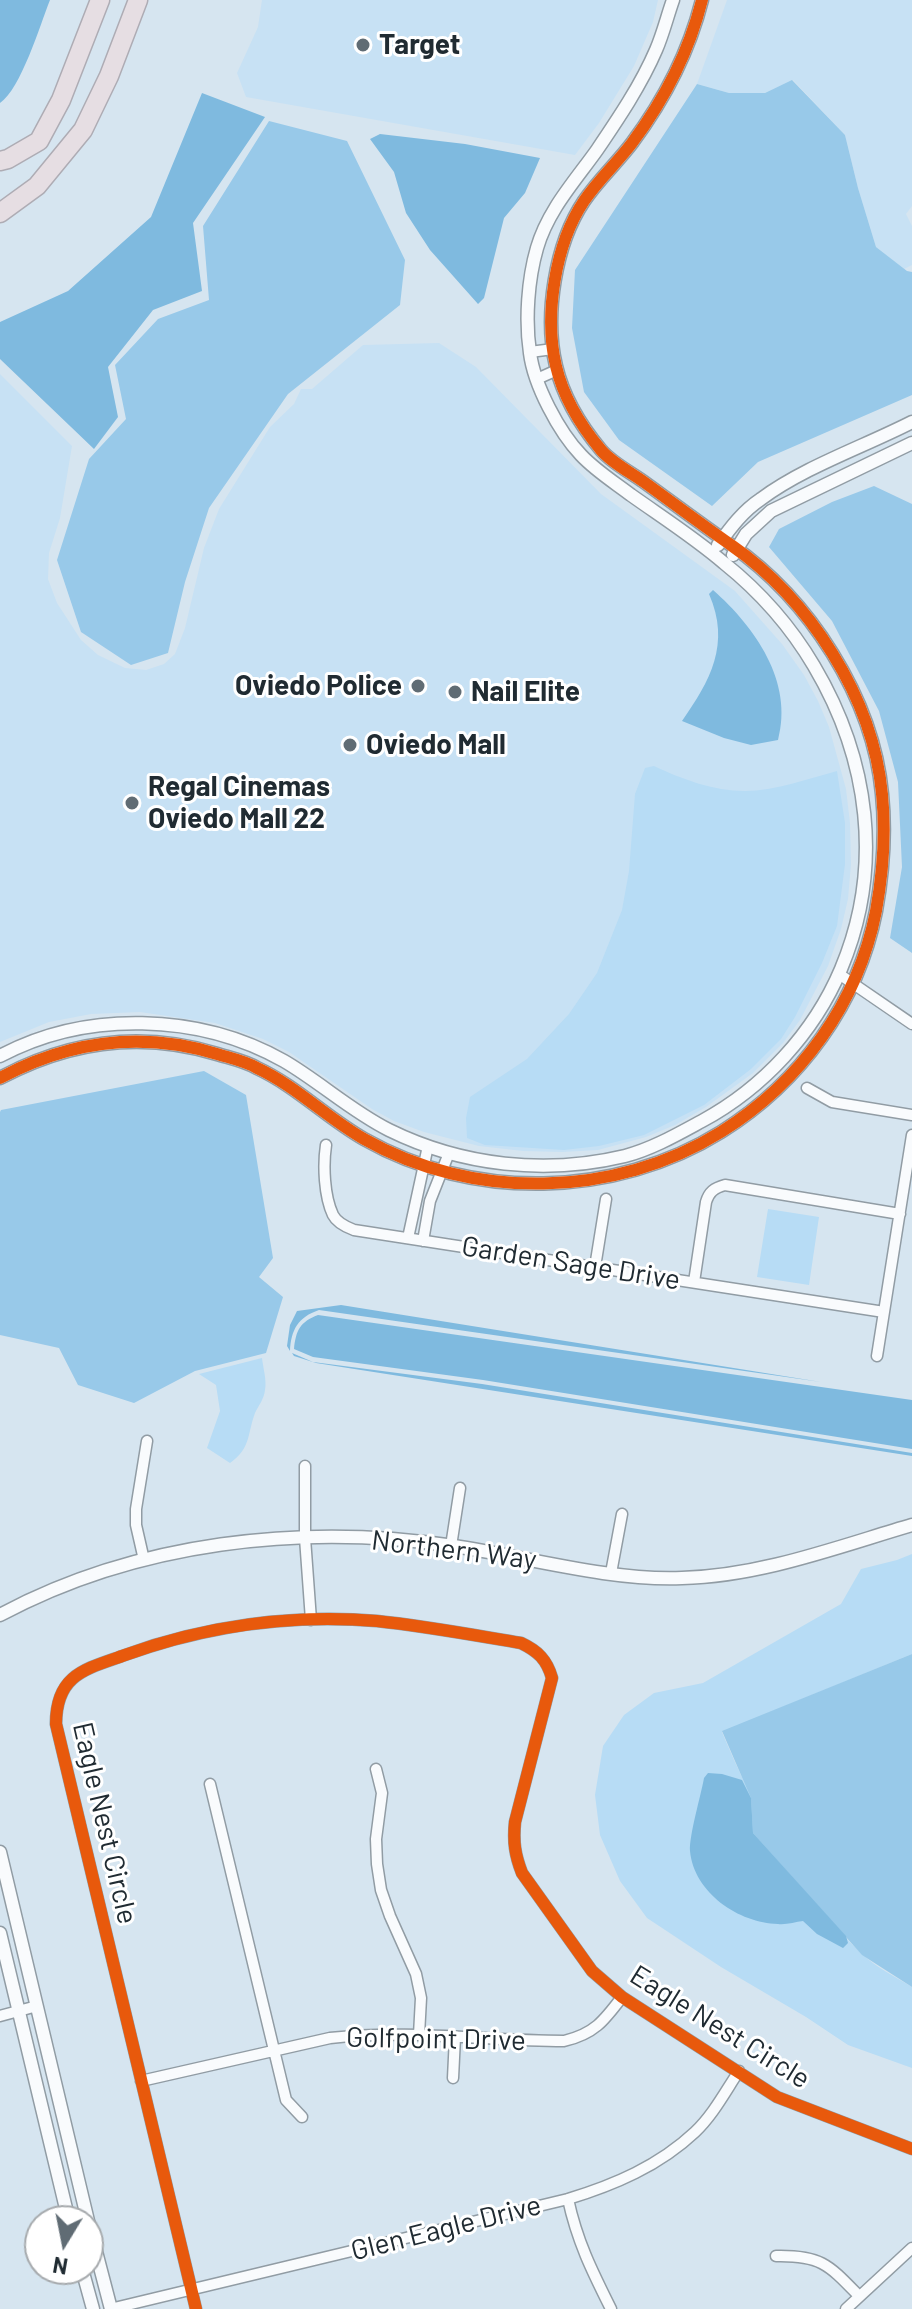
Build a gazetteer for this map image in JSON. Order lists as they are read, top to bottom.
{
  "streets": {
    "street": [
      "Garden Sage Drive",
      "Northern Way",
      "Eagle Nest Circle",
      "Golfpoint Drive",
      "Glen Eagle Drive"
    ]
  },
  "crossings": [
    ["Eagle Nest Circle", "Golfpoint Drive"],
    ["Eagle Nest Circle", "Glen Eagle Drive"]
  ],
  "places": [
    "Target",
    "Oviedo Police",
    "Nail Elite",
    "Oviedo Mall",
    "Regal Cinemas Oviedo Mall 22"
  ],
  "north": "bottom"
}
